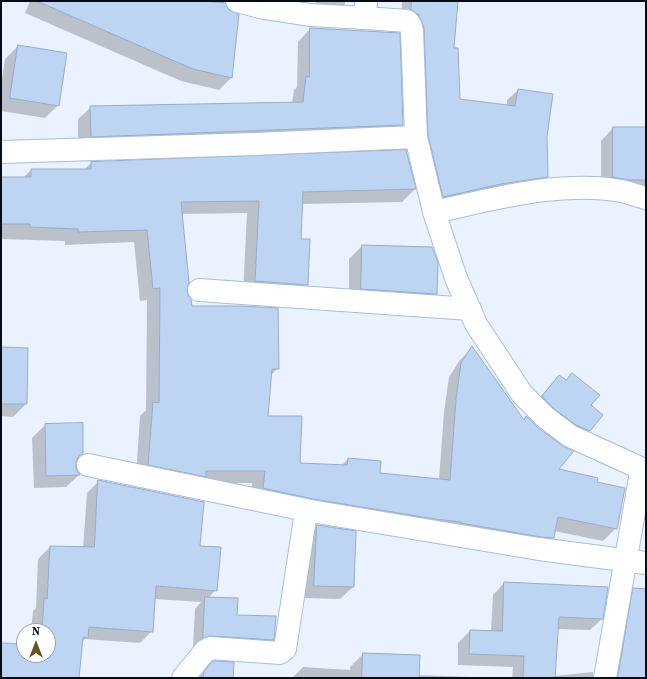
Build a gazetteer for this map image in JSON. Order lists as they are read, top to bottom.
{
  "north": "top"
}
